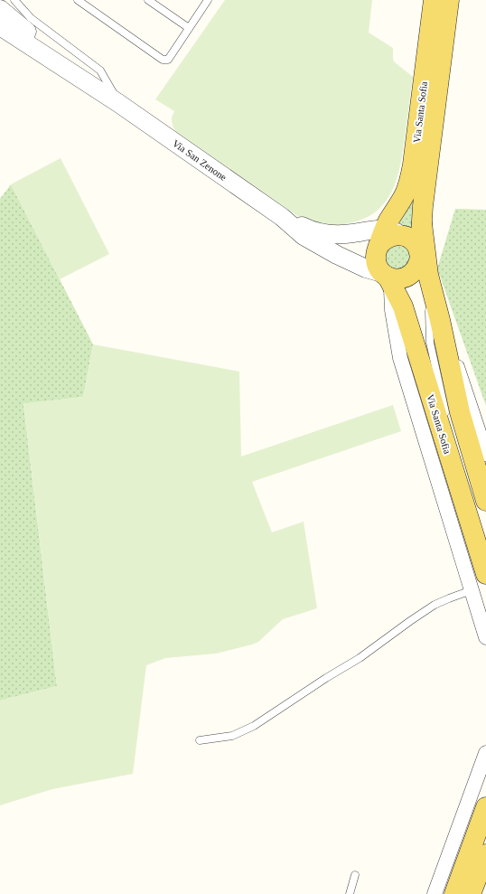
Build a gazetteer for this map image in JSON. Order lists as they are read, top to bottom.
{
  "streets": {
    "main road": ["Via Santa Sofia"],
    "street": ["Via San Zenone"]
  }
}
